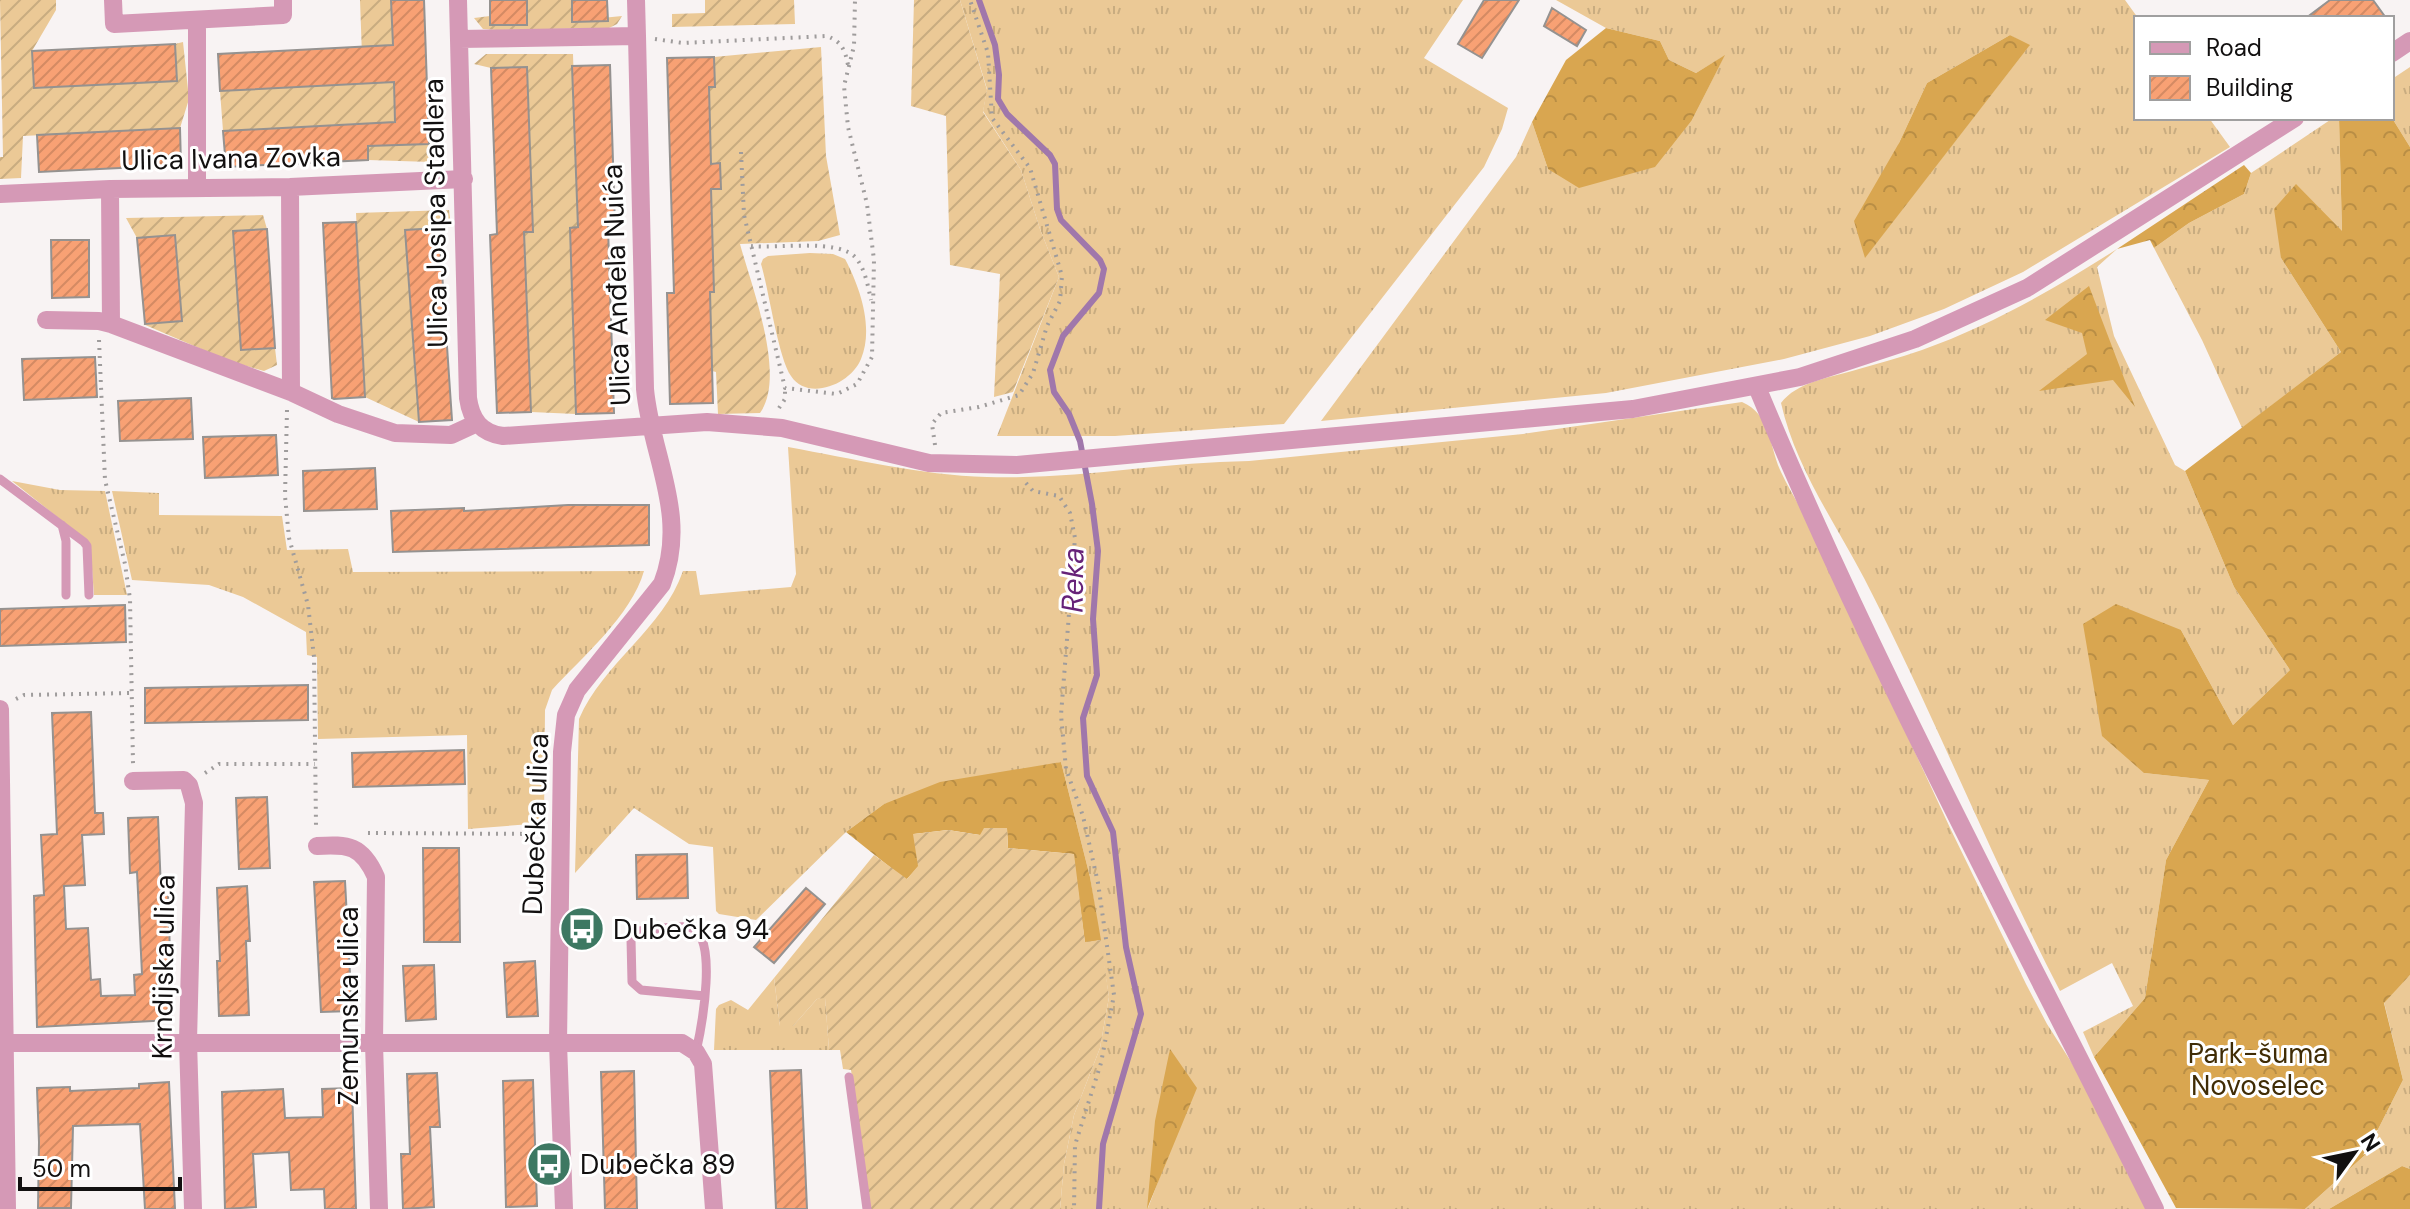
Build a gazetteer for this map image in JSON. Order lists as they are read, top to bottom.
{
  "streets": {
    "street": [
      "Ulica Ivana Zovka",
      "Ulica Josipa Stadlera",
      "Ulica Anđela Nuića",
      "Dubečka ulica",
      "Krndijska ulica",
      "Zemunska ulica"
    ]
  },
  "crossings": [
    ["Ulica Ivana Zovka", "Ulica Josipa Stadlera"],
    ["Ulica Josipa Stadlera", "Ulica Anđela Nuića"],
    ["Ulica Anđela Nuića", "Dubečka ulica"]
  ],
  "water": ["Reka"],
  "parks": ["Park-šuma Novoselec"],
  "places": {
    "bus stop": ["Dubečka 94", "Dubečka 89"]
  },
  "legend": ["Road", "Building"],
  "scale_bar": "50 m",
  "north": "top right"
}
